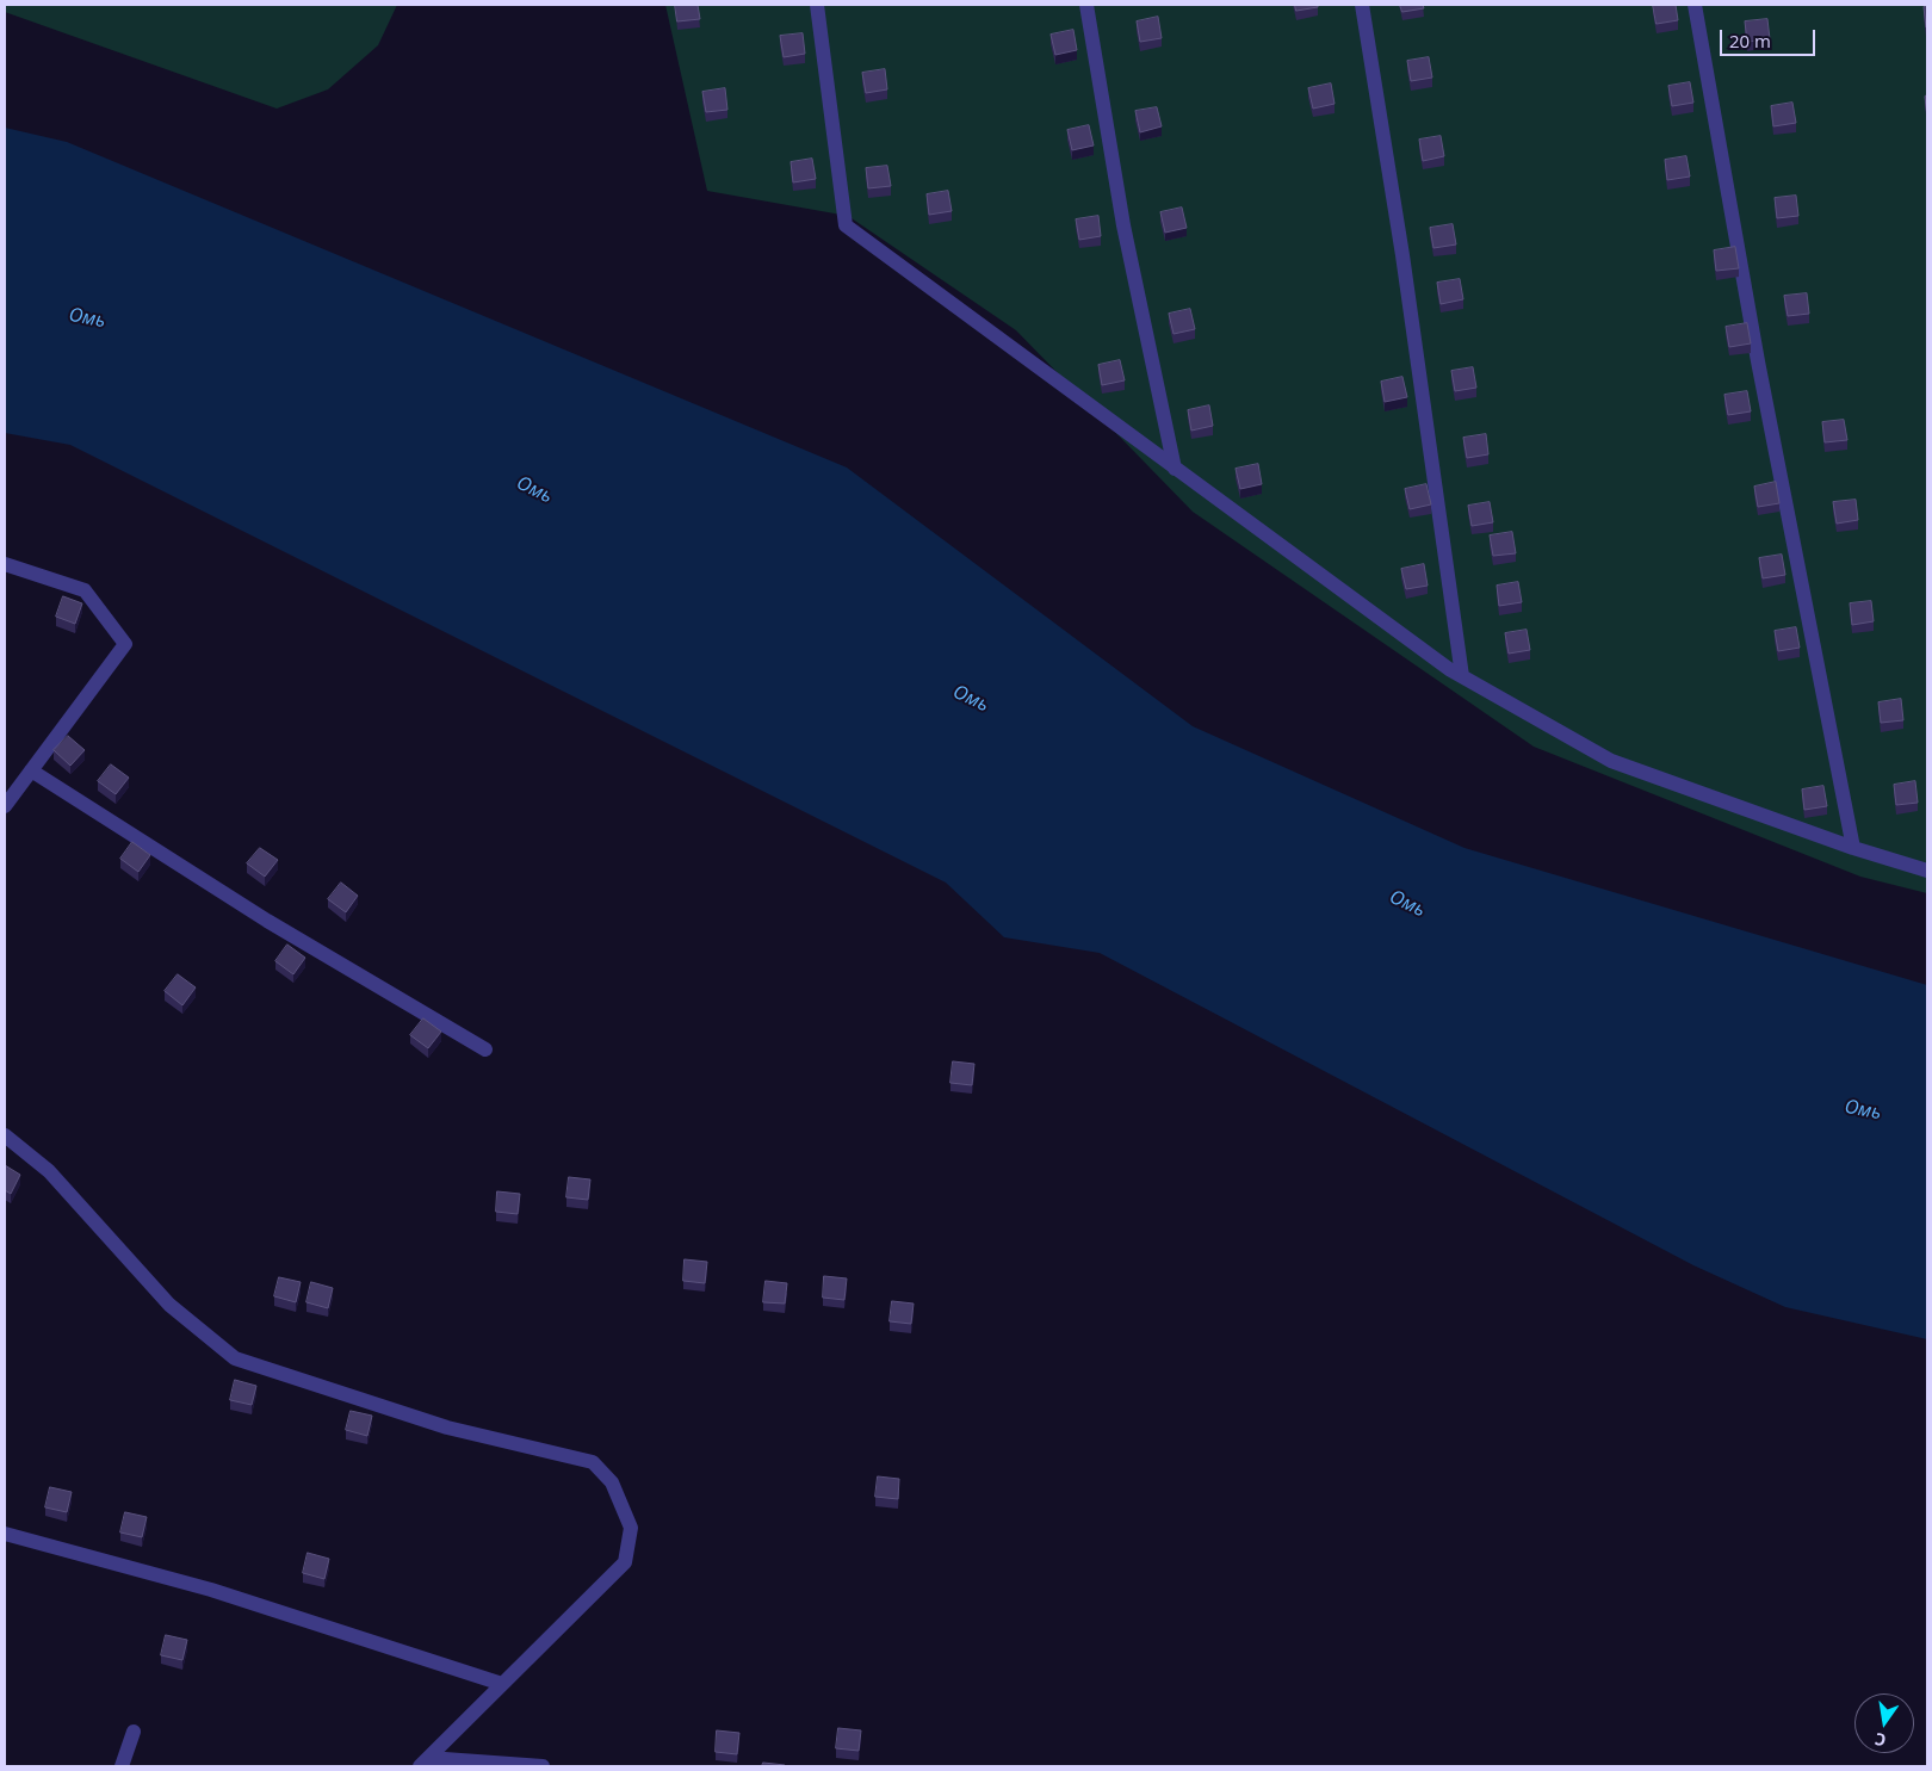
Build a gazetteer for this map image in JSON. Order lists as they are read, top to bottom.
{
  "water": ["Омь"],
  "scale_bar": "20 m",
  "north": "bottom"
}
